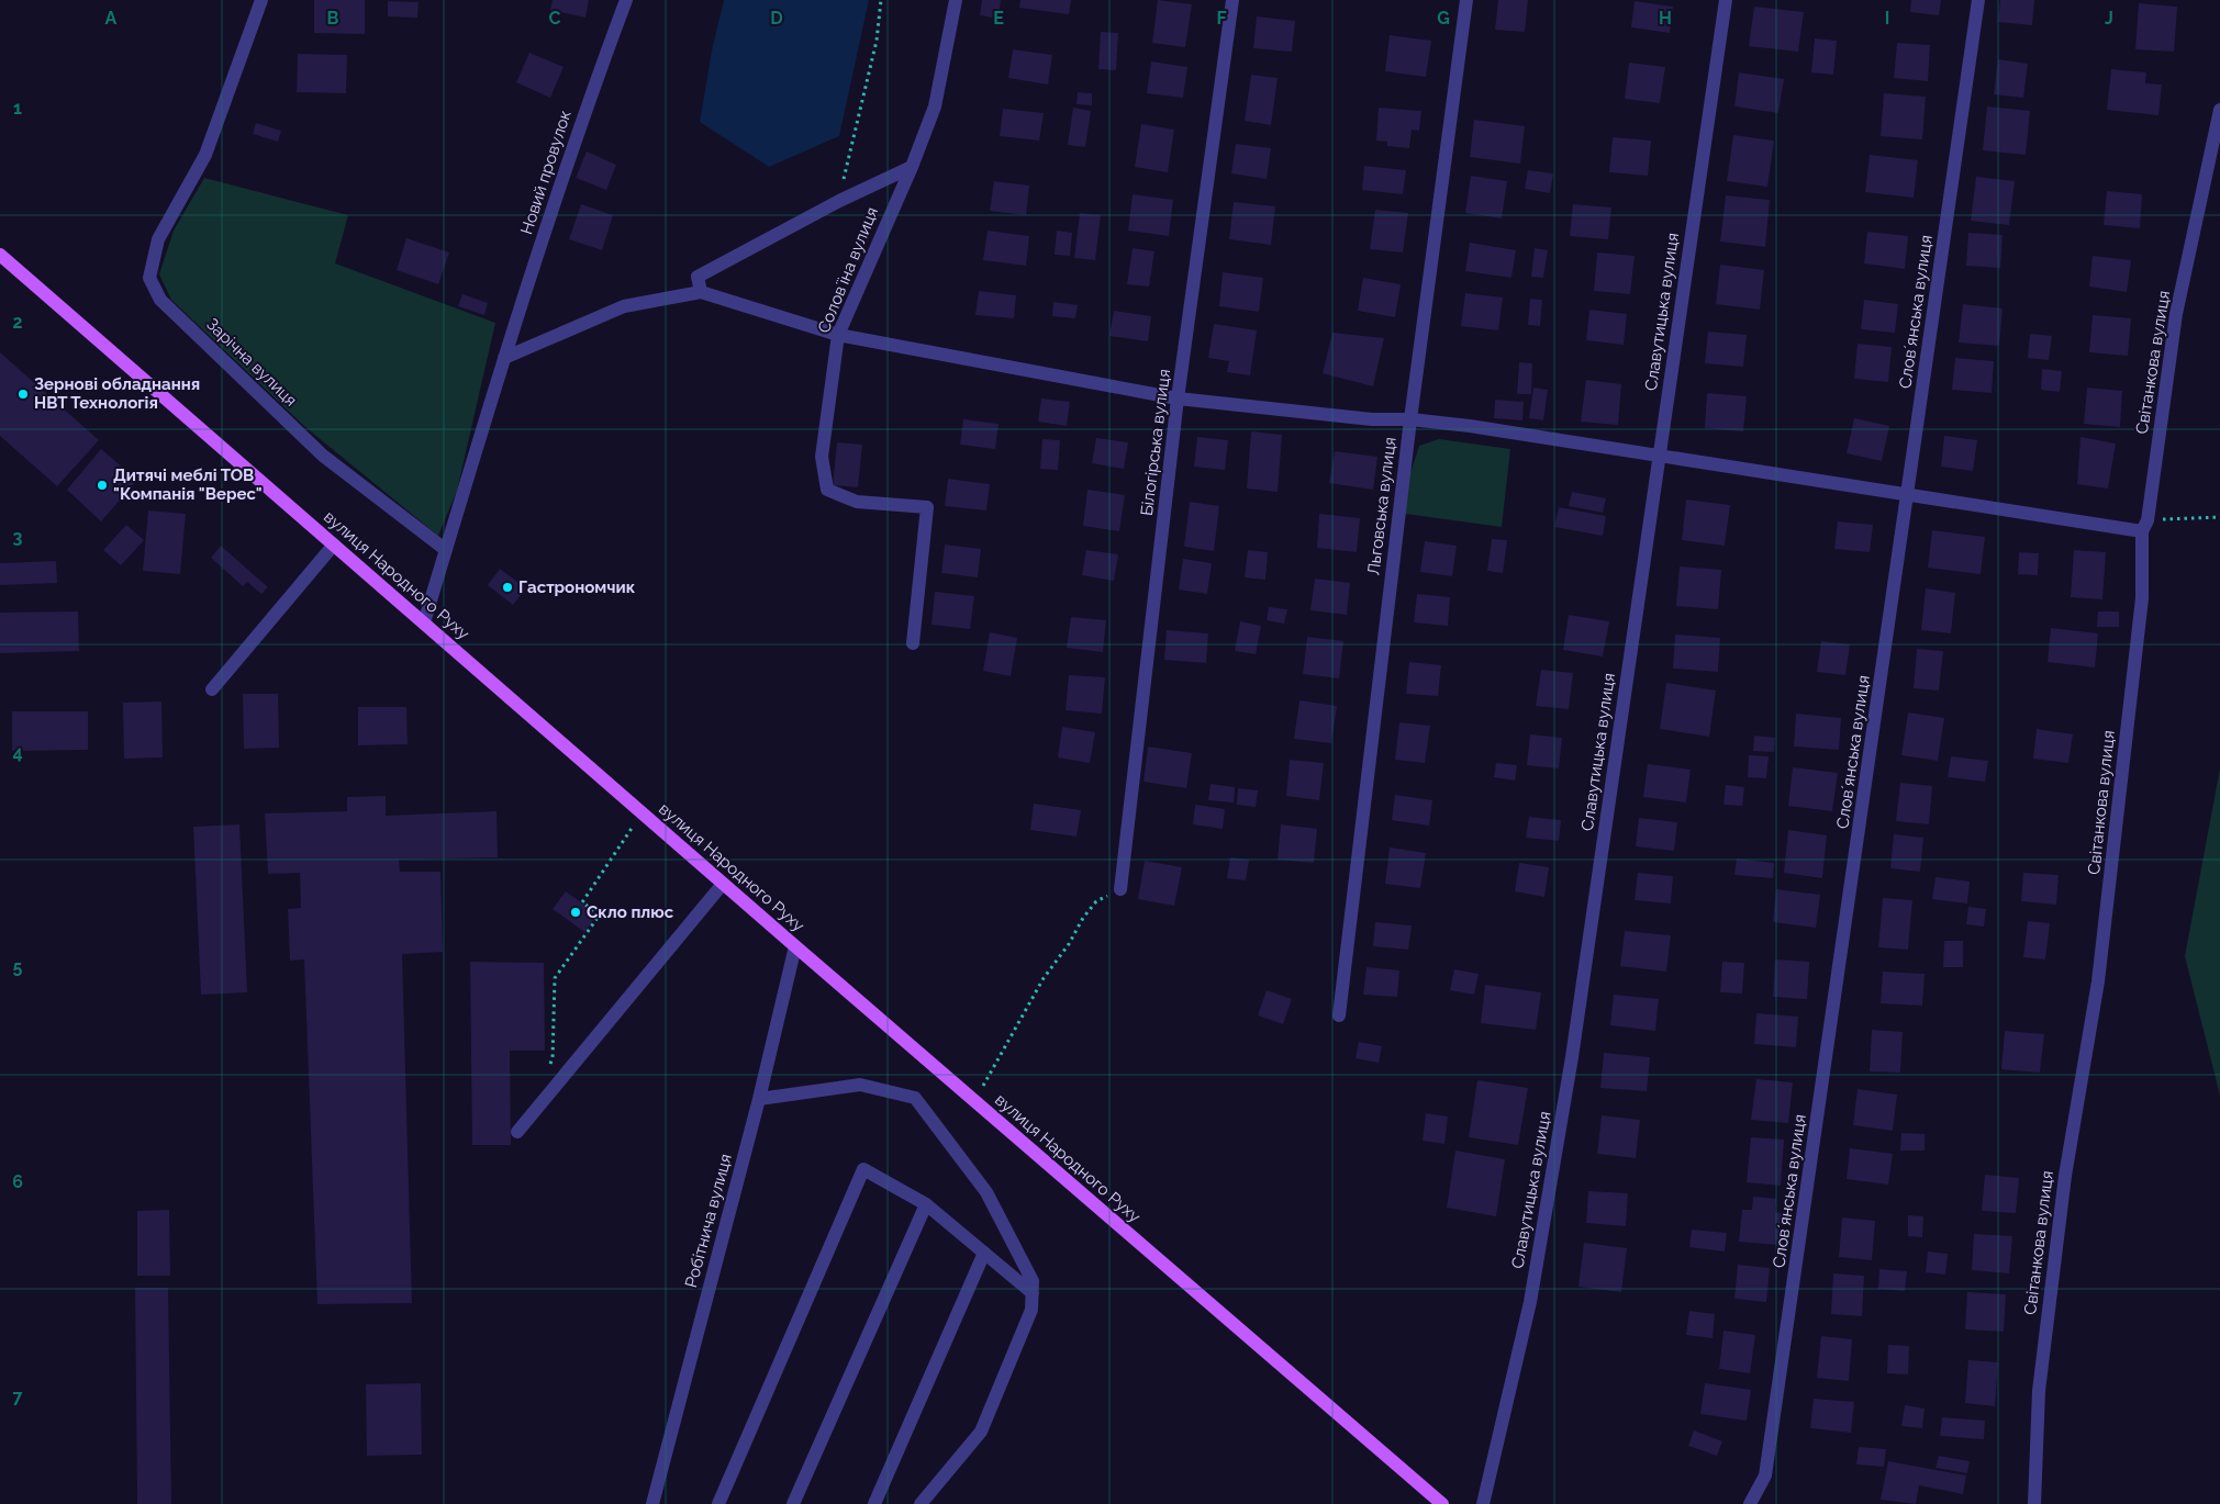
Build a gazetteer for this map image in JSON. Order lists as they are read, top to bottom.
{
  "streets": {
    "main road": ["вулиця Народного Руху"],
    "street": [
      "Новий провулок",
      "Соловʼїна вулиця",
      "Славутицька вулиця",
      "Словʼянська вулиця",
      "Зарічна вулиця",
      "Світанкова вулиця",
      "Білогірська вулиця",
      "Льговська вулиця",
      "Робітнича вулиця"
    ]
  },
  "crossings": [
    ["Новий провулок", "Зарічна вулиця"],
    ["Новий провулок", "вулиця Народного Руху"],
    ["вулиця Народного Руху", "Робітнича вулиця"]
  ],
  "places": [
    "Зернові обладнання НВТ Технологія",
    "Дитячі меблі ТОВ \"Компанія \"Верес\"",
    "Гастрономчик",
    "Скло плюс"
  ],
  "grid": {
    "columns": [
      "A",
      "B",
      "C",
      "D",
      "E",
      "F",
      "G",
      "H",
      "I",
      "J"
    ],
    "rows": [
      "1",
      "2",
      "3",
      "4",
      "5",
      "6",
      "7"
    ]
  }
}
